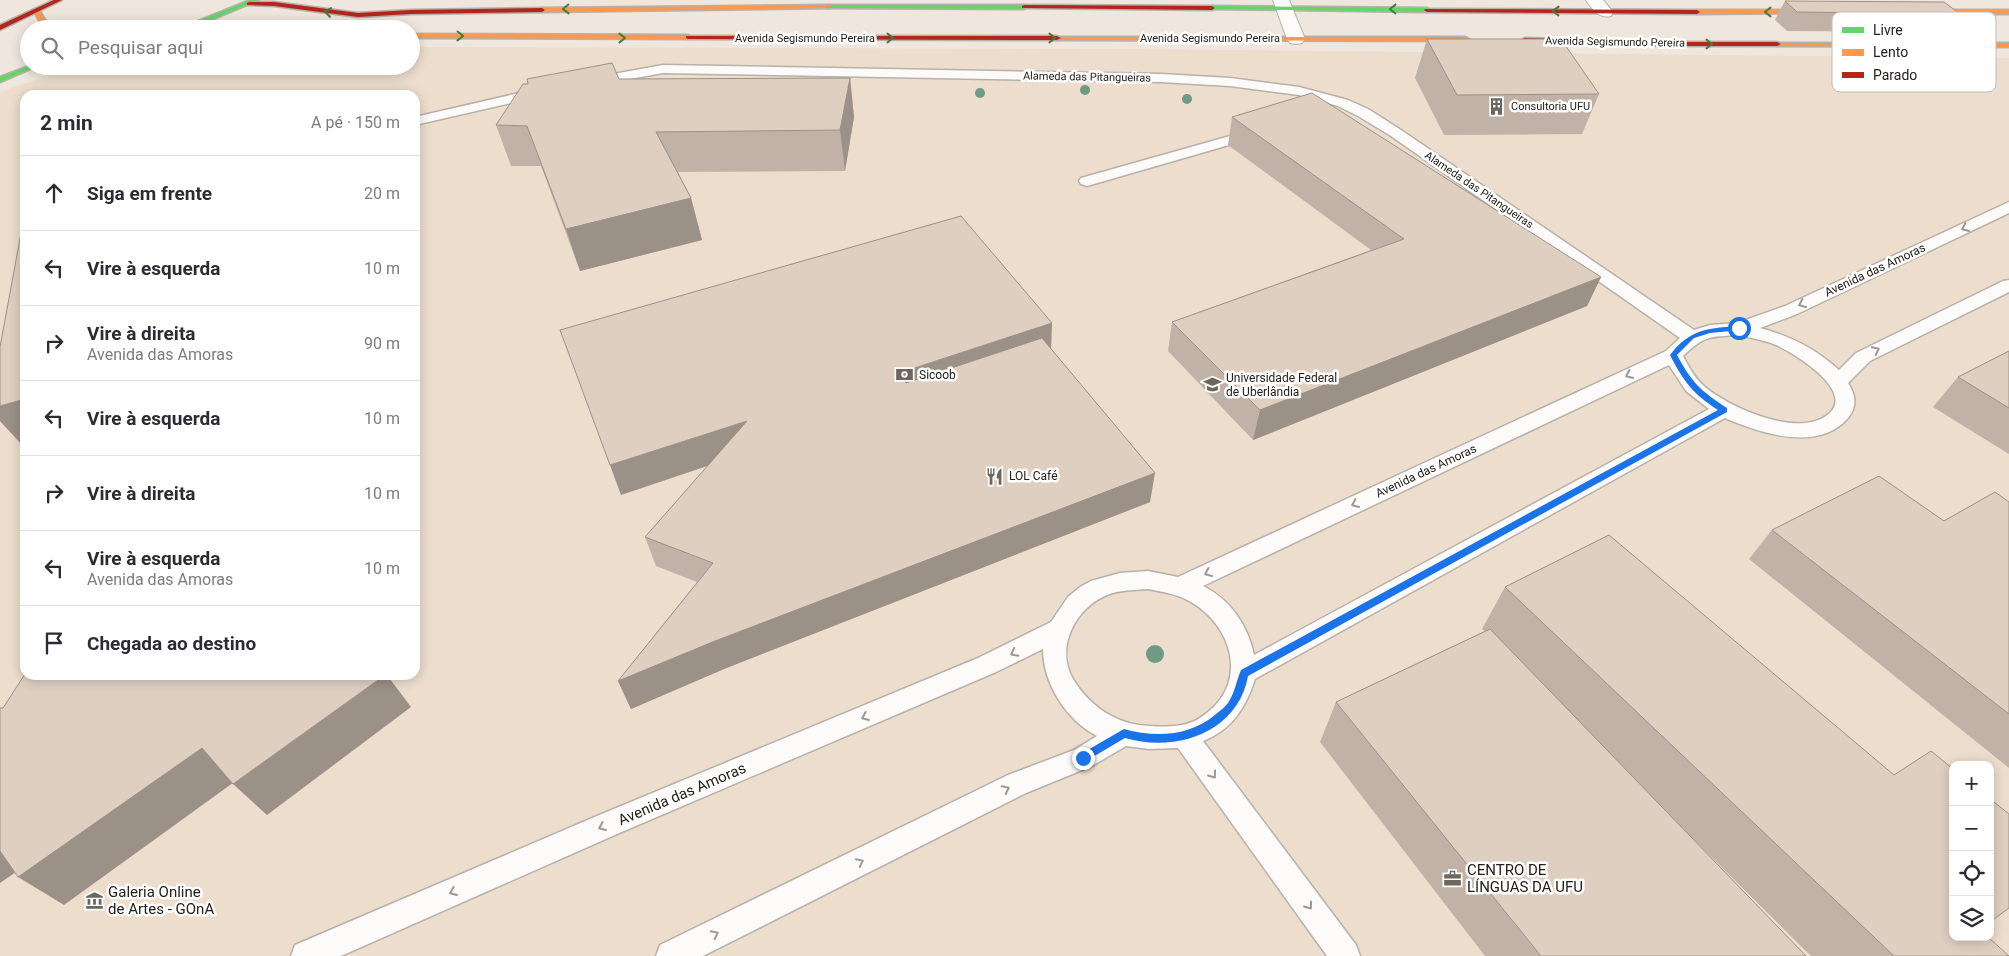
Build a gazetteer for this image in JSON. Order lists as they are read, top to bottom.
{
  "streets": {
    "main road": ["Avenida Segismundo Pereira"],
    "lane": ["Alameda das Pitangueiras", "Avenida das Amoras"]
  },
  "crossings": [
    ["Alameda das Pitangueiras", "Avenida das Amoras"]
  ],
  "places": {
    "building": ["Consultoria UFU"],
    "bank": ["Sicoob"],
    "school or university": ["Universidade Federal de Uberlândia"],
    "restaurant": ["LOL Café"],
    "office": ["CENTRO DE LÍNGUAS DA UFU"],
    "museum": ["Galeria Online de Artes - GOnA"]
  },
  "legend": ["Livre", "Lento", "Parado"],
  "page": {
    "search": "Pesquisar aqui",
    "heading": ["2 min", "A pé · 150 m"],
    "list": [
      ["Siga em frente", "20 m"],
      ["Vire à esquerda", "10 m"],
      ["Vire à direita", "Avenida das Amoras", "90 m"],
      ["Vire à esquerda", "10 m"],
      ["Vire à direita", "10 m"],
      ["Vire à esquerda", "Avenida das Amoras", "10 m"],
      "Chegada ao destino"
    ],
    "map_buttons": ["+", "−"]
  }
}
